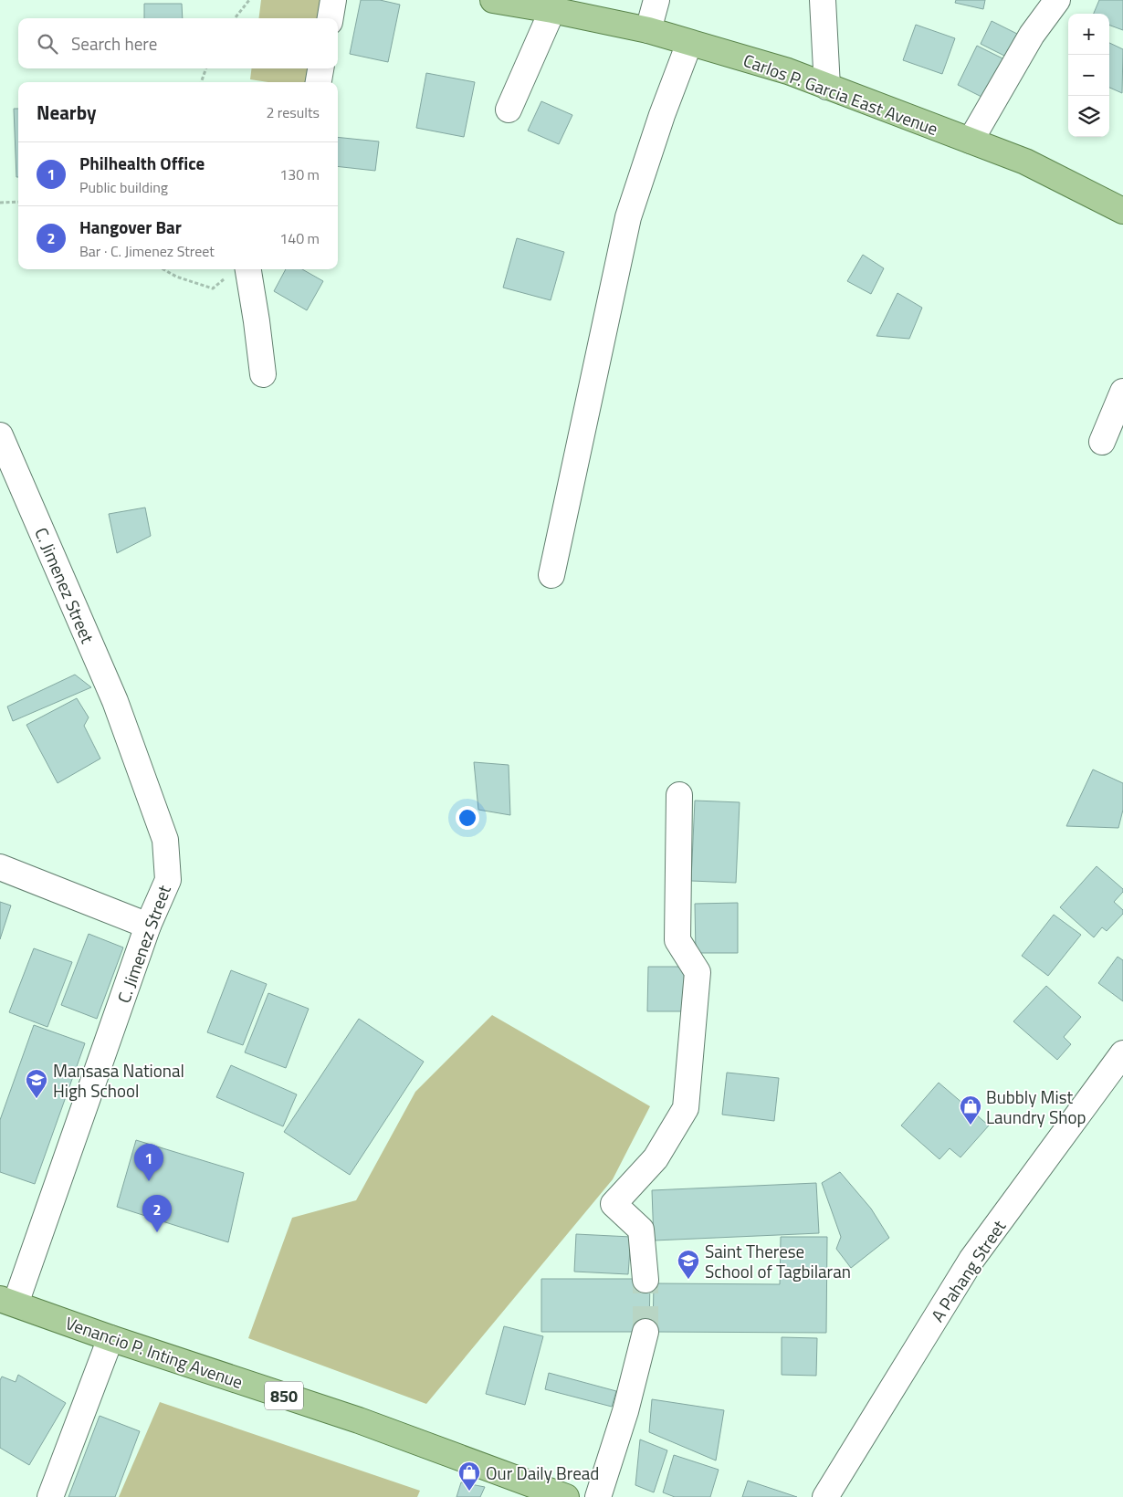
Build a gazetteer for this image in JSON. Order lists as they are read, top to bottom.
{
  "streets": {
    "main road": ["Carlos P. Garcia East Avenue", "Venancio P. Inting Avenue", "850"],
    "street": ["C. Jimenez Street", "A Pahang Street"]
  },
  "crossings": [
    ["C. Jimenez Street", "Venancio P. Inting Avenue"]
  ],
  "places": {
    "school or university": ["Mansasa National High School", "Saint Therese School of Tagbilaran"],
    "shop": ["Bubbly Mist Laundry Shop", "Our Daily Bread"]
  },
  "page": {
    "map_buttons": ["+", "−"],
    "search": "Search here",
    "heading": ["Nearby", "2 results"],
    "list": [
      {
        "mark": "1",
        "name": "Philhealth Office",
        "note": "Public building",
        "value": "130 m"
      },
      {
        "mark": "2",
        "name": "Hangover Bar",
        "note": "Bar · C. Jimenez Street",
        "value": "140 m"
      }
    ],
    "pins": ["1", "2"]
  }
}
